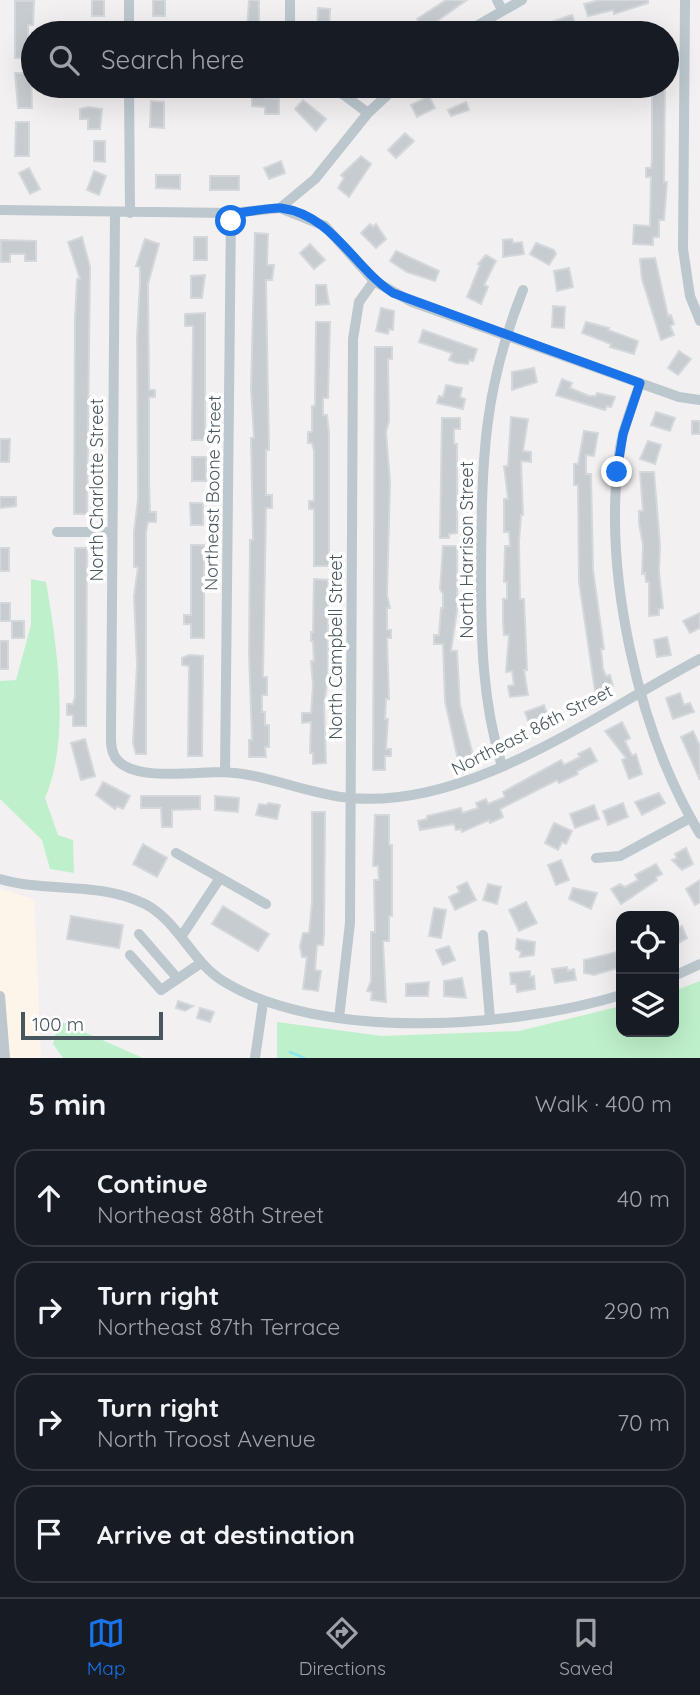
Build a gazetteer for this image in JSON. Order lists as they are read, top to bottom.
{
  "streets": {
    "street": [
      "North Charlotte Street",
      "Northeast Boone Street",
      "North Harrison Street",
      "North Campbell Street",
      "Northeast 86th Street"
    ]
  },
  "crossings": [
    ["North Charlotte Street", "Northeast 86th Street"],
    ["Northeast Boone Street", "Northeast 86th Street"],
    ["North Harrison Street", "Northeast 86th Street"],
    ["North Campbell Street", "Northeast 86th Street"]
  ],
  "scale_bar": "100 m",
  "page": {
    "search": "Search here",
    "scale": "100 m",
    "heading": ["5 min", "Walk · 400 m"],
    "list": [
      ["Continue", "Northeast 88th Street", "40 m"],
      ["Turn right", "Northeast 87th Terrace", "290 m"],
      ["Turn right", "North Troost Avenue", "70 m"],
      "Arrive at destination"
    ],
    "nav": ["Map", "Directions", "Saved"]
  }
}
